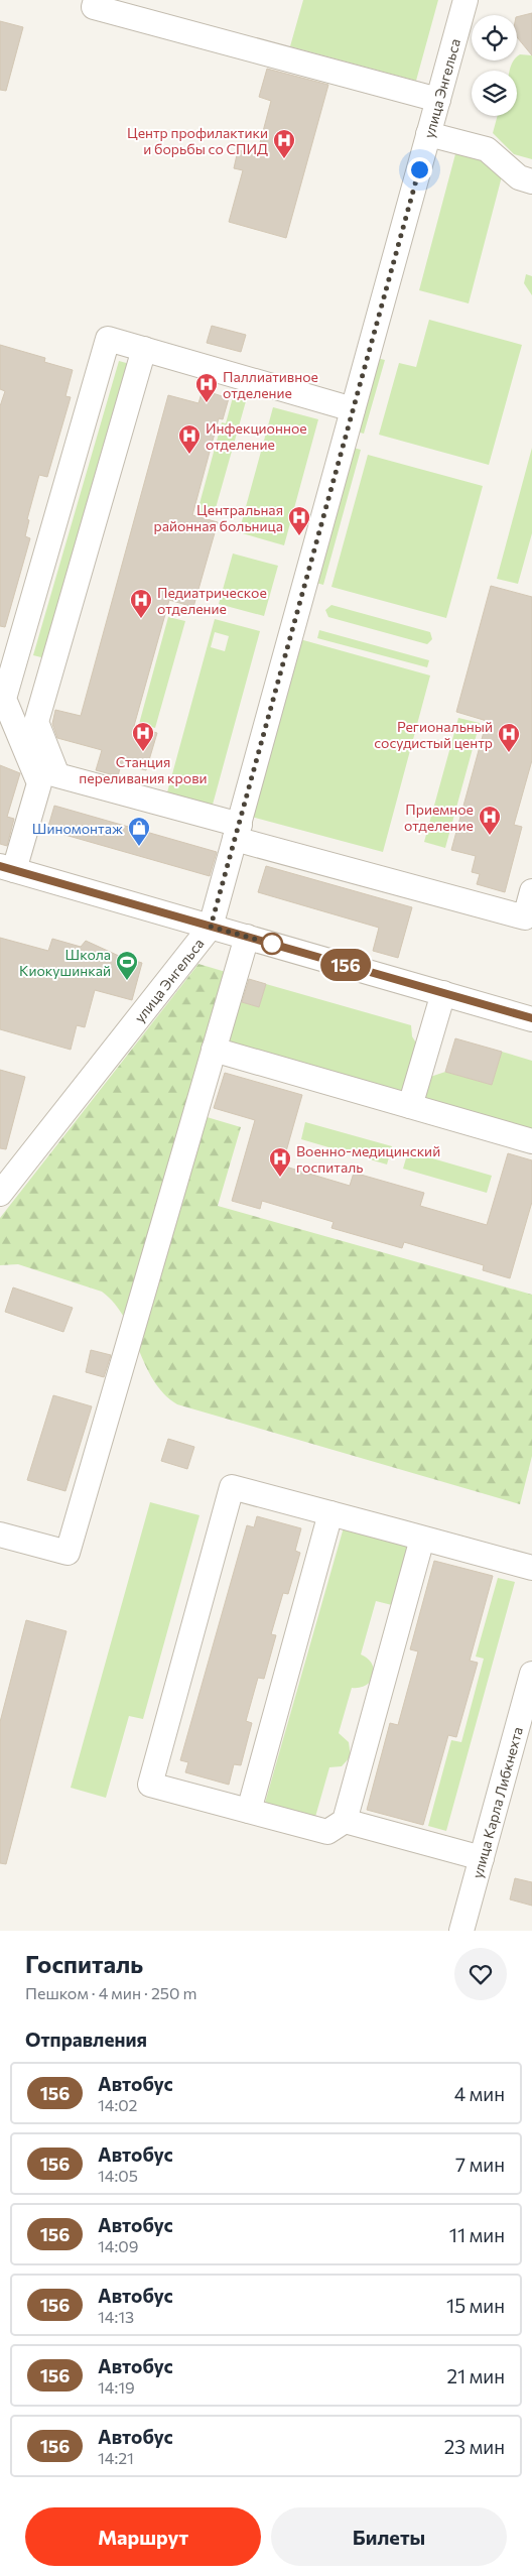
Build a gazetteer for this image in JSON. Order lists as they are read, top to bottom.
{
  "streets": {
    "street": ["улица Энгельса", "улица Карла Либкнехта"]
  },
  "places": {
    "hospital": [
      "Центр профилактики и борьбы со СПИД",
      "Паллиативное отделение",
      "Инфекционное отделение",
      "Центральная районная больница",
      "Педиатрическое отделение",
      "Станция переливания крови",
      "Региональный сосудистый центр",
      "Приемное отделение",
      "Военно-медицинский госпиталь"
    ],
    "shop": ["Шиномонтаж"],
    "sports": ["Школа Киокушинкай"]
  },
  "lines": ["bus line 156"],
  "page": {
    "on_map": "156",
    "heading": [
      ["Госпиталь", "Пешком · 4 мин · 250 m"],
      "Отправления"
    ],
    "list": [
      {
        "mark": "156",
        "name": "Автобус",
        "note": "14:02",
        "value": "4 мин"
      },
      {
        "mark": "156",
        "name": "Автобус",
        "note": "14:05",
        "value": "7 мин"
      },
      {
        "mark": "156",
        "name": "Автобус",
        "note": "14:09",
        "value": "11 мин"
      },
      {
        "mark": "156",
        "name": "Автобус",
        "note": "14:13",
        "value": "15 мин"
      },
      {
        "mark": "156",
        "name": "Автобус",
        "note": "14:19",
        "value": "21 мин"
      },
      {
        "mark": "156",
        "name": "Автобус",
        "note": "14:21",
        "value": "23 мин"
      }
    ],
    "buttons": ["Маршрут", "Билеты"]
  }
}
